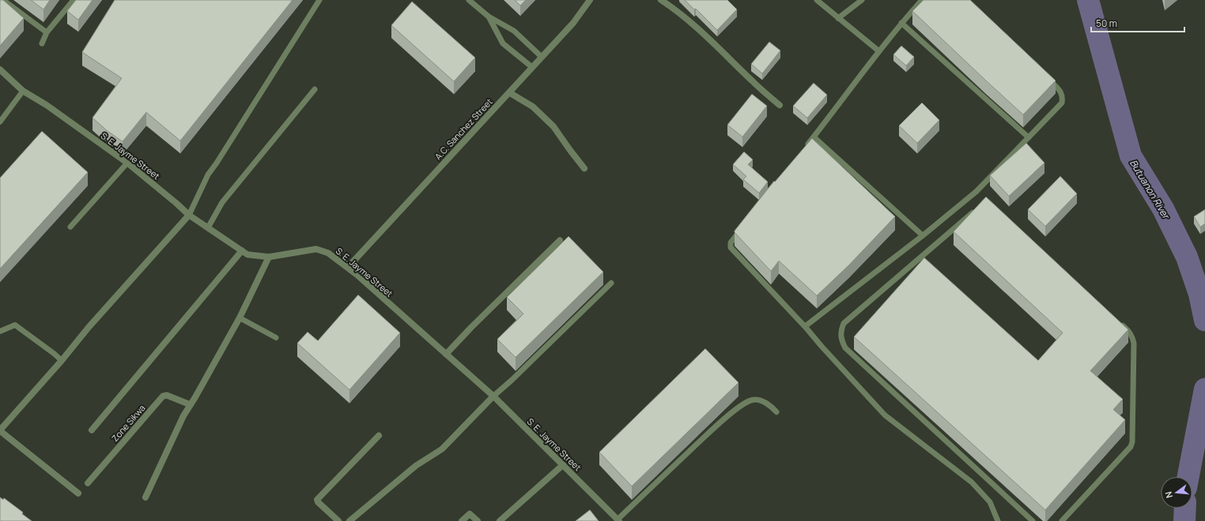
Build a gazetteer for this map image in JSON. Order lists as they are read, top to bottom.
{
  "streets": {
    "street": ["A.C. Sanchez Street", "S. E. Jayme Street", "Zone Sikwa"]
  },
  "crossings": [
    ["A.C. Sanchez Street", "S. E. Jayme Street"]
  ],
  "water": ["Butuanon River"],
  "scale_bar": "50 m",
  "north": "left"
}
